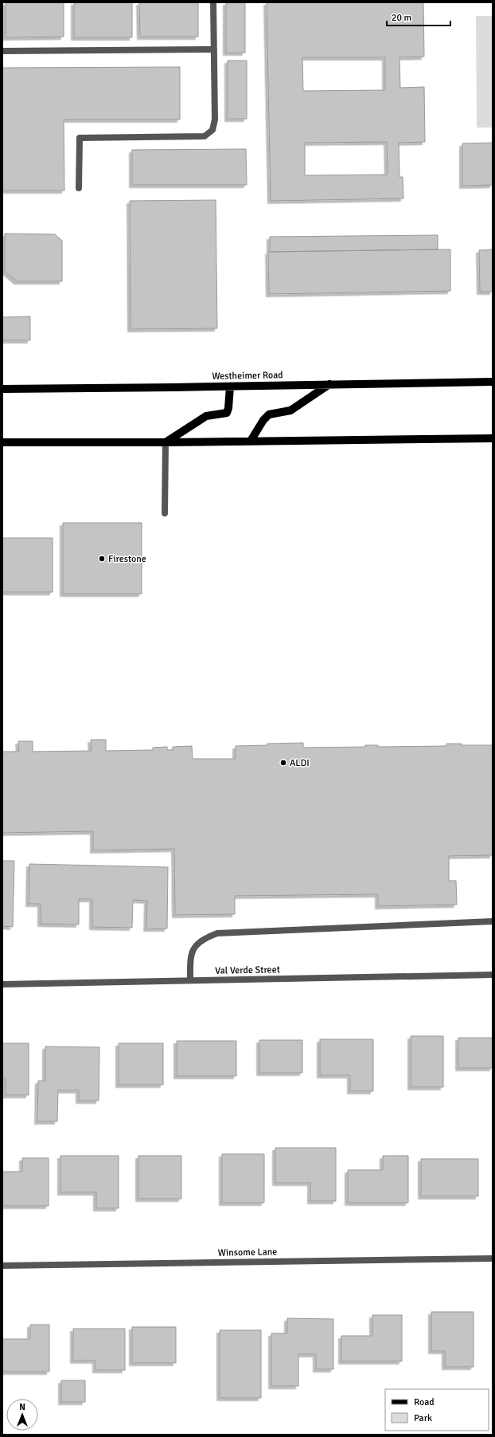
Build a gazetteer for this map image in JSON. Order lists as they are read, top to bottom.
{
  "streets": {
    "main road": ["Westheimer Road"],
    "street": ["Val Verde Street", "Winsome Lane"]
  },
  "places": ["Firestone", "ALDI"],
  "legend": ["Road", "Park"],
  "scale_bar": "20 m",
  "north": "top"
}
